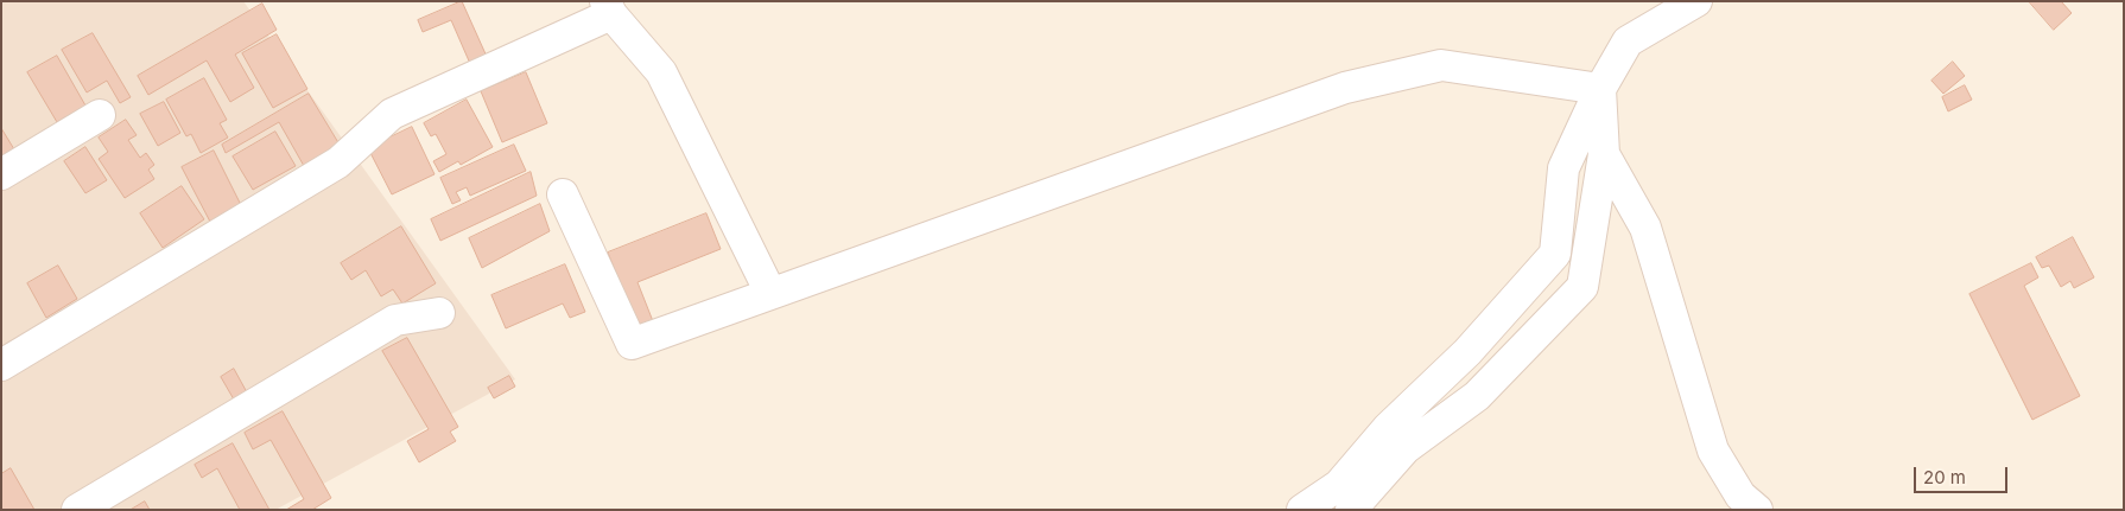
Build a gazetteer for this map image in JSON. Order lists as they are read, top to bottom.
{
  "scale_bar": "20 m"
}
